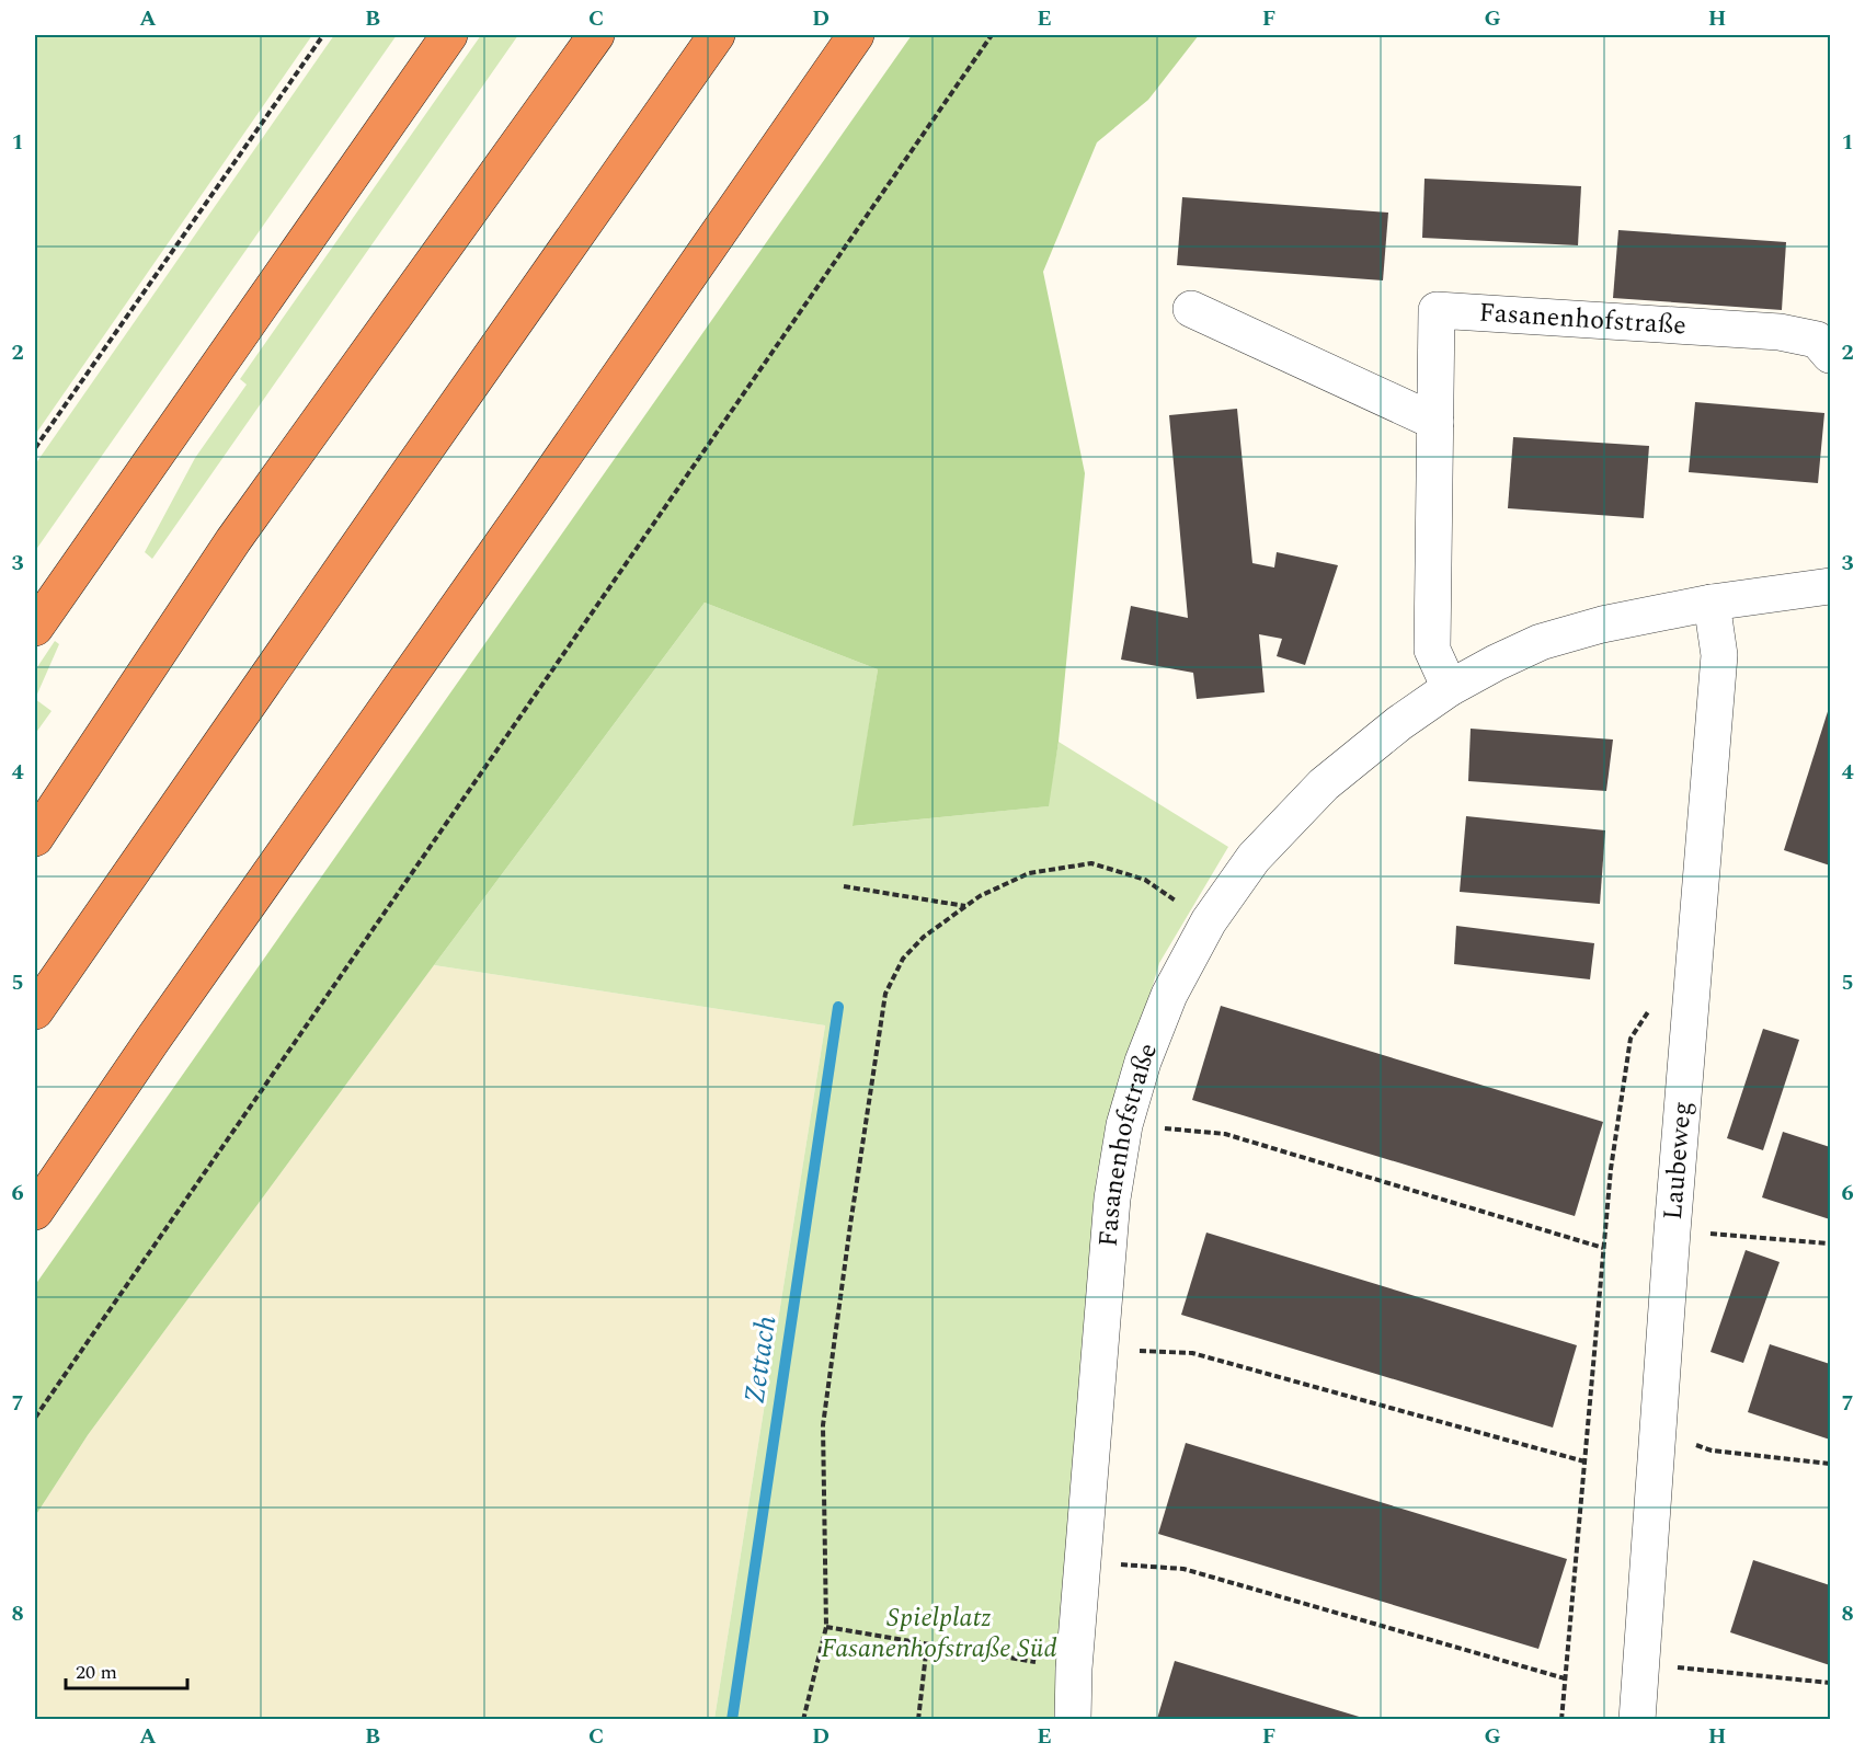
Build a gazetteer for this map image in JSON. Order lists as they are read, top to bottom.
{
  "streets": {
    "street": ["Fasanenhofstraße", "Laubeweg"]
  },
  "crossings": [
    ["Fasanenhofstraße", "Laubeweg"]
  ],
  "water": ["Zettach"],
  "parks": ["Spielplatz Fasanenhofstraße Süd"],
  "scale_bar": "20 m",
  "grid": {
    "columns": [
      "A",
      "B",
      "C",
      "D",
      "E",
      "F",
      "G",
      "H"
    ],
    "rows": [
      "1",
      "2",
      "3",
      "4",
      "5",
      "6",
      "7",
      "8"
    ]
  }
}
